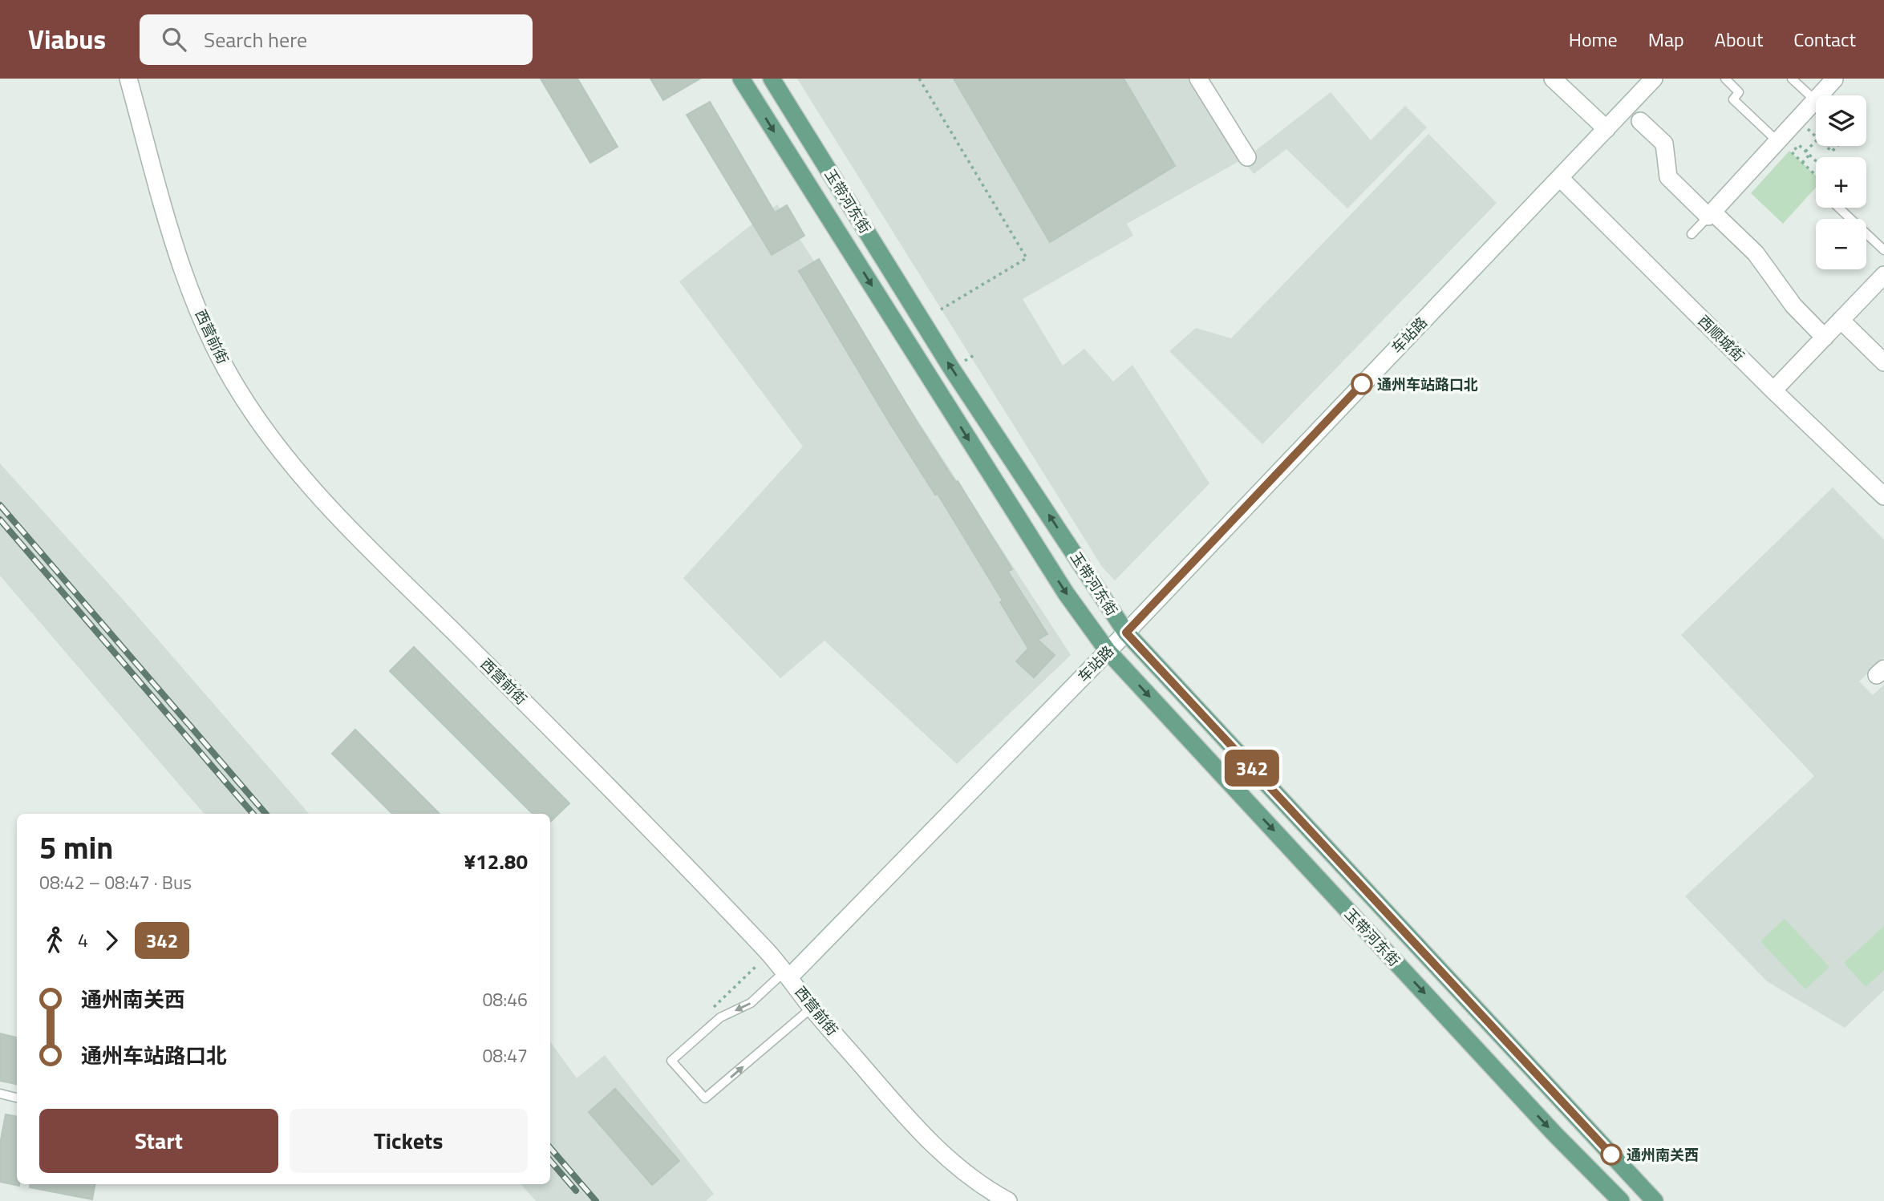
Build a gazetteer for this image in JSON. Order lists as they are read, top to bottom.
{
  "streets": {
    "main road": ["玉带河东街"],
    "street": ["车站路", "西营前街", "西顺城街"]
  },
  "crossings": [
    ["玉带河东街", "车站路"],
    ["车站路", "西营前街"],
    ["车站路", "西顺城街"]
  ],
  "places": ["通州车站路口北", "通州南关西"],
  "lines": ["bus line 342"],
  "page": {
    "header": "Viabus",
    "search": "Search here",
    "nav": [
      "Home",
      "Map",
      "About",
      "Contact"
    ],
    "on_map": "342",
    "map_buttons": ["+", "−"],
    "heading": ["5 min", "08:42 – 08:47 · Bus", "¥12.80"],
    "legs": ["4", "342"],
    "list": [
      {
        "name": "通州南关西",
        "value": "08:46"
      },
      {
        "name": "通州车站路口北",
        "value": "08:47"
      }
    ],
    "buttons": ["Start", "Tickets"]
  }
}
